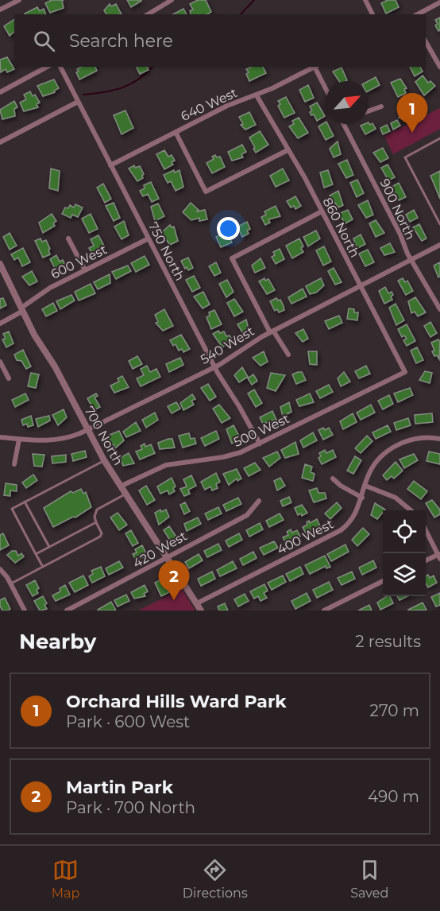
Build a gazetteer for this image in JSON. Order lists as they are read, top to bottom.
{
  "streets": {
    "street": [
      "640 West",
      "900 North",
      "860 North",
      "750 North",
      "600 West",
      "540 West",
      "500 West",
      "700 North",
      "400 West",
      "420 West"
    ]
  },
  "crossings": [
    ["640 West", "860 North"],
    ["640 West", "750 North"],
    ["900 North", "540 West"],
    ["860 North", "540 West"],
    ["860 North", "500 West"],
    ["750 North", "600 West"],
    ["750 North", "540 West"],
    ["750 North", "500 West"],
    ["600 West", "700 North"],
    ["540 West", "700 North"],
    ["500 West", "700 North"],
    ["700 North", "400 West"],
    ["700 North", "420 West"]
  ],
  "north": "top right",
  "page": {
    "search": "Search here",
    "pins": ["1", "2"],
    "heading": ["Nearby", "2 results"],
    "list": [
      {
        "mark": "1",
        "name": "Orchard Hills Ward Park",
        "note": "Park · 600 West",
        "value": "270 m"
      },
      {
        "mark": "2",
        "name": "Martin Park",
        "note": "Park · 700 North",
        "value": "490 m"
      }
    ],
    "nav": ["Map", "Directions", "Saved"]
  }
}
